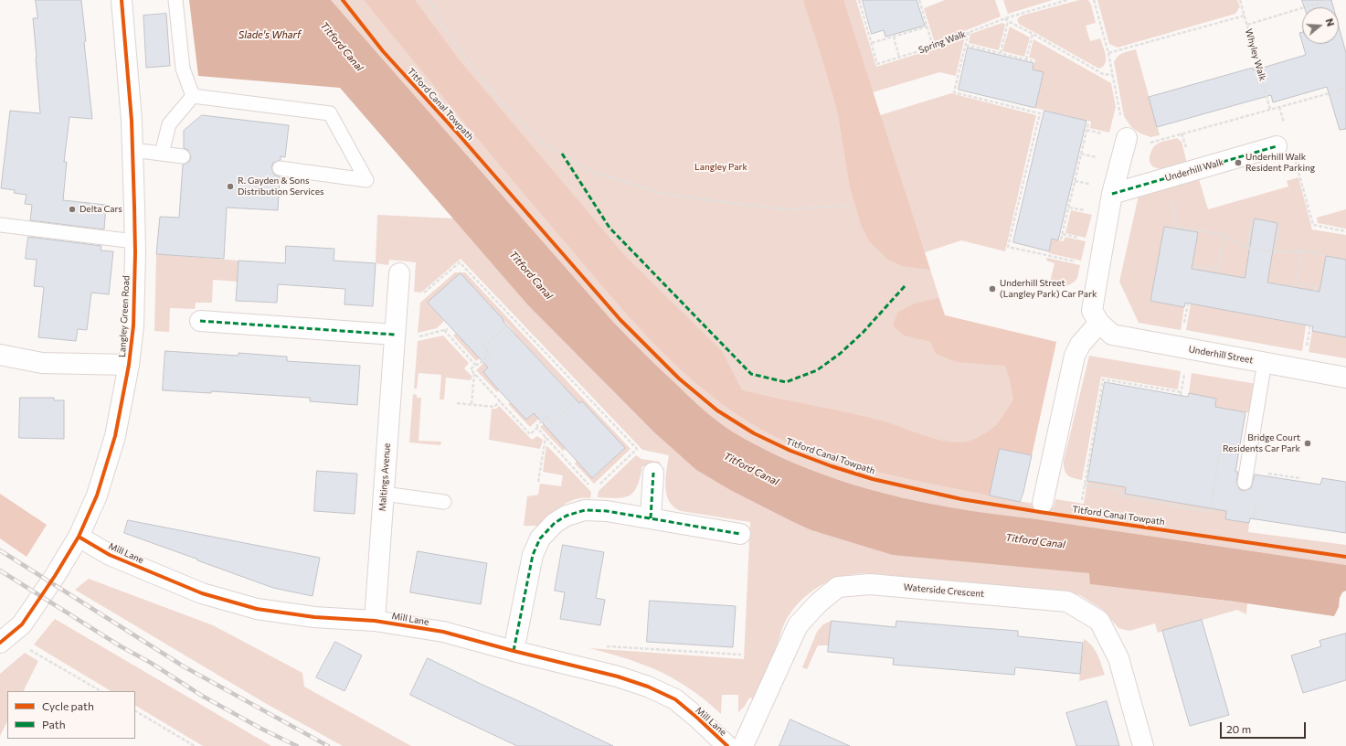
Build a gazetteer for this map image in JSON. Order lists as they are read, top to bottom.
{
  "streets": {
    "street": [
      "Underhill Walk",
      "Langley Green Road",
      "Underhill Street",
      "Maltings Avenue",
      "Mill Lane",
      "Waterside Crescent"
    ],
    "path": ["Spring Walk", "Whyley Walk"],
    "cycle path": ["Titford Canal Towpath"]
  },
  "crossings": [
    ["Underhill Walk", "Underhill Street"],
    ["Langley Green Road", "Mill Lane"],
    ["Maltings Avenue", "Mill Lane"]
  ],
  "water": ["Slade's Wharf", "Titford Canal"],
  "parks": ["Langley Park"],
  "places": [
    "Underhill Walk Resident Parking",
    "R. Gayden & Sons Distribution Services",
    "Delta Cars",
    "Underhill Street (Langley Park) Car Park",
    "Bridge Court Residents Car Park"
  ],
  "legend": ["Cycle path", "Path"],
  "scale_bar": "20 m",
  "north": "right"
}
